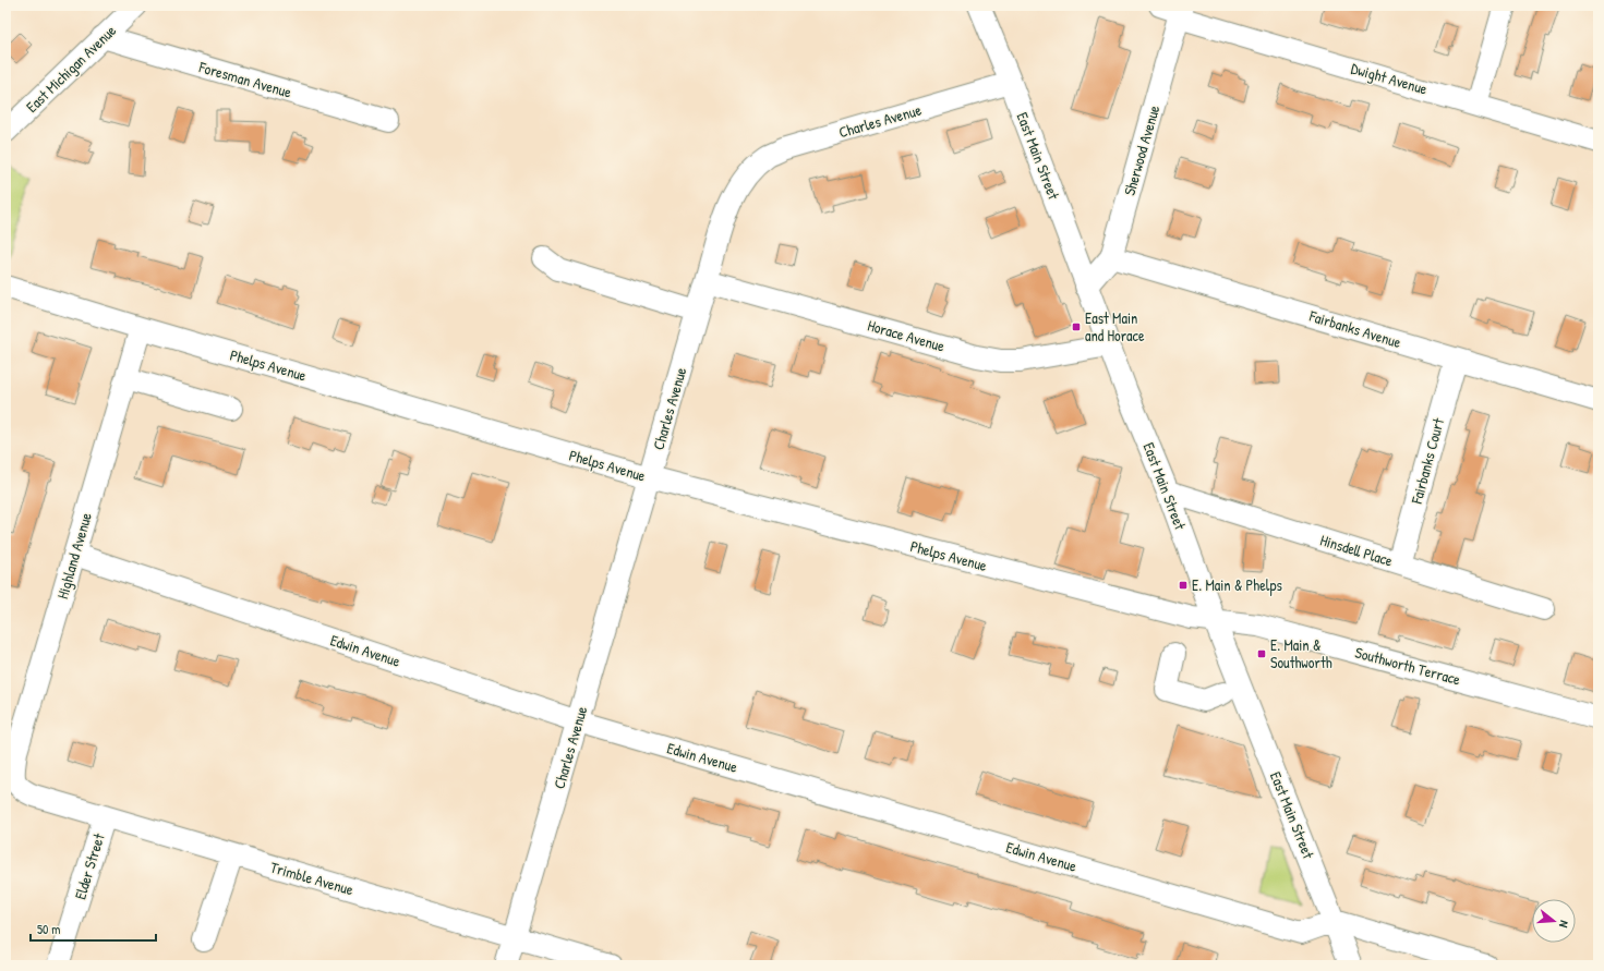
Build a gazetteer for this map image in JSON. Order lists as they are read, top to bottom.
{
  "streets": {
    "street": [
      "East Michigan Avenue",
      "Dwight Avenue",
      "Foresman Avenue",
      "Charles Avenue",
      "Sherwood Avenue",
      "East Main Street",
      "Fairbanks Avenue",
      "Horace Avenue",
      "Phelps Avenue",
      "Fairbanks Court",
      "Hinsdell Place",
      "Highland Avenue",
      "Edwin Avenue",
      "Southworth Terrace",
      "Elder Street",
      "Trimble Avenue"
    ]
  },
  "crossings": [
    ["East Michigan Avenue", "Foresman Avenue"],
    ["Dwight Avenue", "Sherwood Avenue"],
    ["Charles Avenue", "East Main Street"],
    ["Charles Avenue", "Horace Avenue"],
    ["Charles Avenue", "Phelps Avenue"],
    ["Charles Avenue", "Edwin Avenue"],
    ["Charles Avenue", "Trimble Avenue"],
    ["Sherwood Avenue", "East Main Street"],
    ["Sherwood Avenue", "Fairbanks Avenue"],
    ["East Main Street", "Horace Avenue"],
    ["East Main Street", "Phelps Avenue"],
    ["East Main Street", "Hinsdell Place"],
    ["East Main Street", "Edwin Avenue"],
    ["East Main Street", "Southworth Terrace"],
    ["Fairbanks Avenue", "Fairbanks Court"],
    ["Phelps Avenue", "Highland Avenue"],
    ["Phelps Avenue", "Southworth Terrace"],
    ["Fairbanks Court", "Hinsdell Place"],
    ["Highland Avenue", "Edwin Avenue"],
    ["Highland Avenue", "Trimble Avenue"],
    ["Elder Street", "Trimble Avenue"]
  ],
  "places": {
    "transit": ["East Main and Horace", "E. Main & Phelps", "E. Main & Southworth"]
  },
  "scale_bar": "50 m",
  "north": "right"
}
